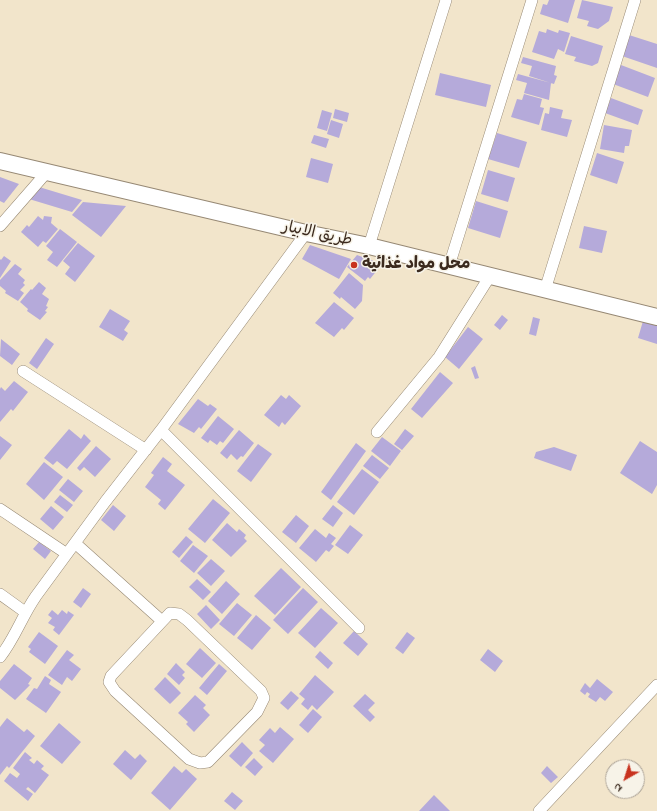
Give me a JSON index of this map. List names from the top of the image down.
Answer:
{
  "streets": {
    "main road": ["طريق الابيار"]
  },
  "places": ["محل مواد غذائية"],
  "north": "bottom left"
}
